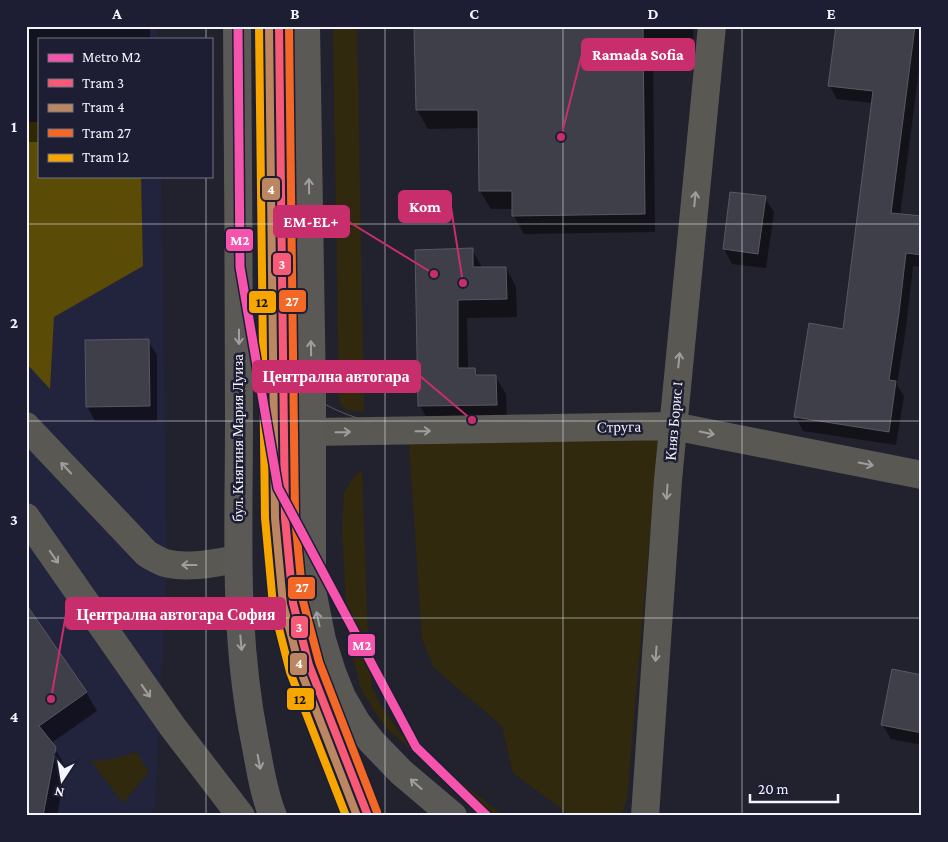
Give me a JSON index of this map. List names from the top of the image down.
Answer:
{
  "streets": {
    "main road": ["бул. Княгиня Мария Луиза"],
    "street": ["Княз Борис I", "Струга"]
  },
  "crossings": [
    ["Княз Борис I", "Струга"]
  ],
  "one_way": ["Струга"],
  "places": [
    "Ramada Sofia",
    "EM-EL+",
    "Kom",
    "Централна автогара",
    "Централна автогара София"
  ],
  "lines": [
    "metro line M2",
    "tram line 3",
    "tram line 4",
    "tram line 27",
    "tram line 12"
  ],
  "legend": [
    "Metro M2",
    "Tram 3",
    "Tram 4",
    "Tram 27",
    "Tram 12"
  ],
  "scale_bar": "20 m",
  "north": "bottom",
  "grid": {
    "columns": [
      "A",
      "B",
      "C",
      "D",
      "E"
    ],
    "rows": [
      "1",
      "2",
      "3",
      "4"
    ]
  }
}
